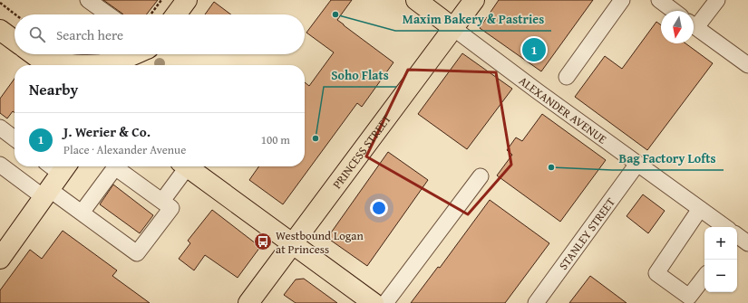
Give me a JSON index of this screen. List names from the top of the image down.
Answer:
{
  "streets": {
    "main road": ["ALEXANDER AVENUE", "PRINCESS STREET"],
    "street": ["STANLEY STREET"]
  },
  "crossings": [
    ["ALEXANDER AVENUE", "PRINCESS STREET"],
    ["ALEXANDER AVENUE", "STANLEY STREET"]
  ],
  "places": {
    "other": ["Maxim Bakery & Pastries", "Soho Flats", "Bag Factory Lofts"],
    "bus stop": ["Westbound Logan at Princess"]
  },
  "north": "bottom",
  "page": {
    "search": "Search here",
    "pins": "1",
    "heading": "Nearby",
    "list": [
      {
        "mark": "1",
        "name": "J. Werier & Co.",
        "note": "Place · Alexander Avenue",
        "value": "100 m"
      }
    ],
    "map_buttons": ["+", "−"]
  }
}
